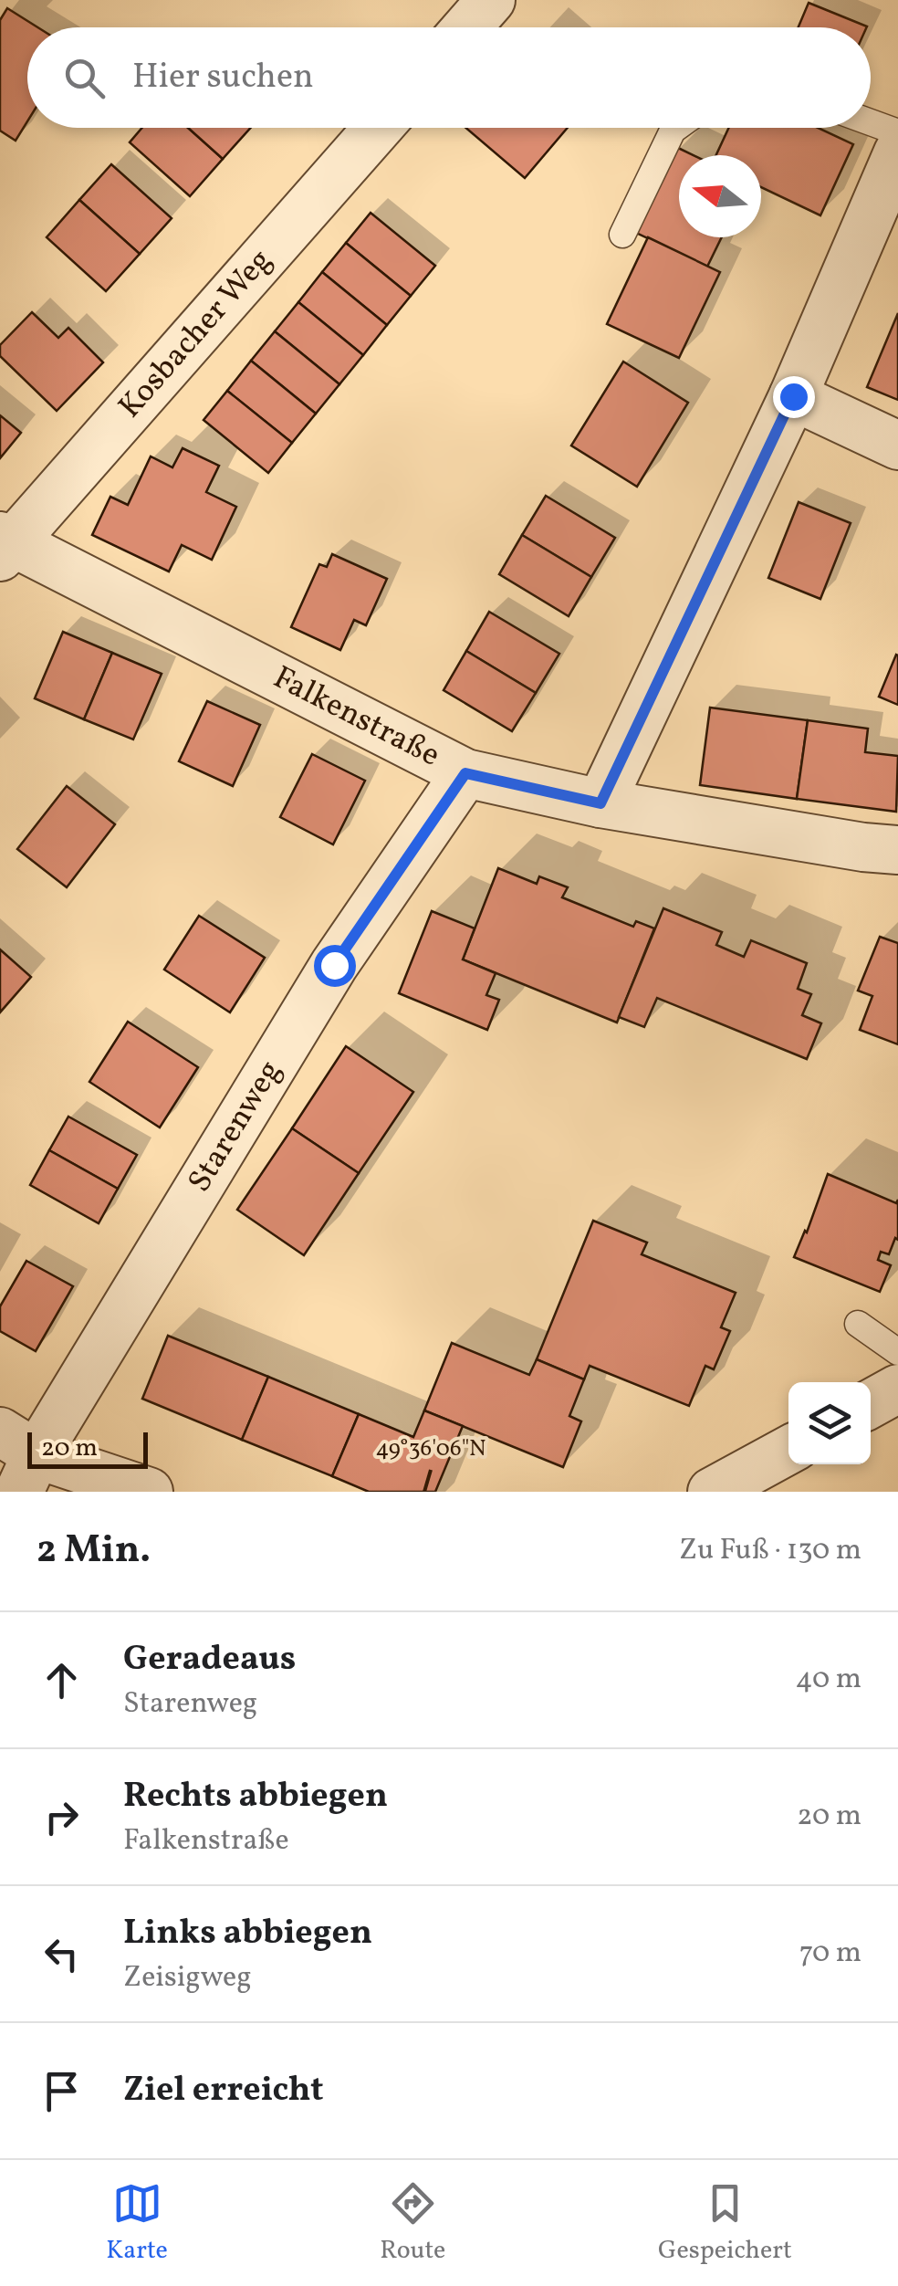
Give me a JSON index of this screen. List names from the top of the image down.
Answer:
{
  "streets": {
    "street": ["Kosbacher Weg", "Falkenstraße", "Starenweg"]
  },
  "crossings": [
    ["Kosbacher Weg", "Falkenstraße"],
    ["Falkenstraße", "Starenweg"]
  ],
  "scale_bar": "20 m",
  "north": "left",
  "page": {
    "search": "Hier suchen",
    "scale": "20 m",
    "heading": ["2 Min.", "Zu Fuß · 130 m"],
    "list": [
      ["Geradeaus", "Starenweg", "40 m"],
      ["Rechts abbiegen", "Falkenstraße", "20 m"],
      ["Links abbiegen", "Zeisigweg", "70 m"],
      "Ziel erreicht"
    ],
    "nav": ["Karte", "Route", "Gespeichert"]
  },
  "coordinates": ["49°36'06\"N"]
}
